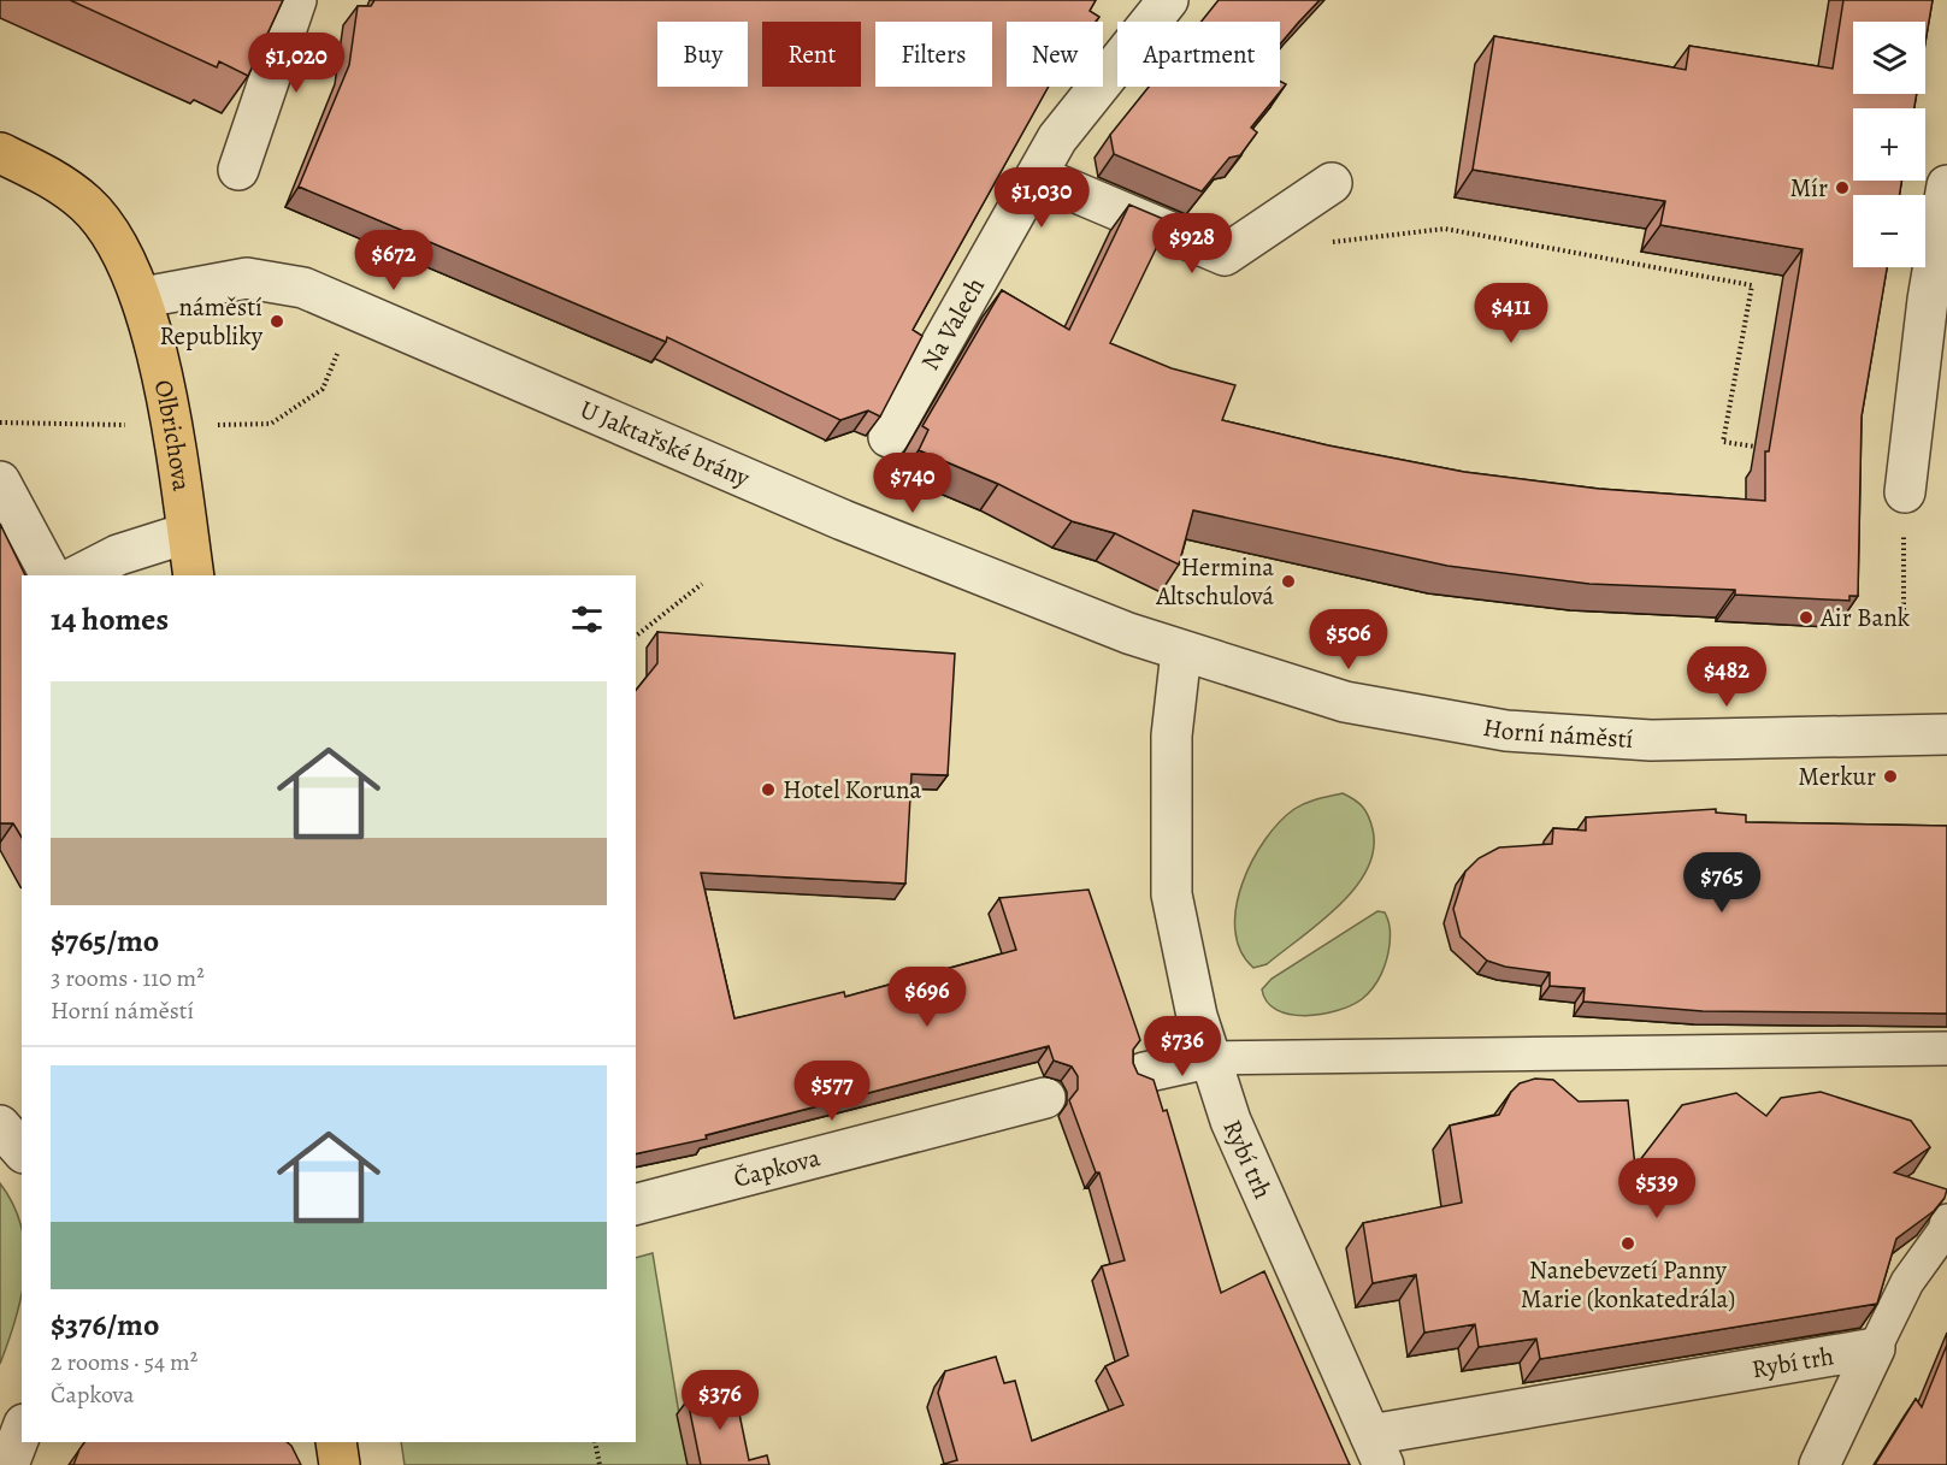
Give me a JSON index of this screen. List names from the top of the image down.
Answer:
{
  "streets": {
    "main road": ["Olbrichova"],
    "street": [
      "Na Valech",
      "U Jaktařské brány",
      "Horní náměstí",
      "Rybí trh",
      "Čapkova"
    ]
  },
  "crossings": [
    ["Olbrichova", "U Jaktařské brány"],
    ["U Jaktařské brány", "Horní náměstí"],
    ["U Jaktařské brány", "Rybí trh"],
    ["Horní náměstí", "Rybí trh"]
  ],
  "places": [
    "Mír",
    "náměstí Republiky",
    "Hermina Altschulová",
    "Air Bank",
    "Merkur",
    "Hotel Koruna",
    "Nanebevzetí Panny Marie (konkatedrála)"
  ],
  "page": {
    "map_buttons": ["+", "−"],
    "chip": [
      "Buy",
      "Rent",
      "Filters",
      "New",
      "Apartment"
    ],
    "price": [
      "$1,020",
      "$1,030",
      "$928",
      "$672",
      "$411",
      "$740",
      "$506",
      "$482",
      "$765",
      "$696",
      "$736",
      "$577",
      "$539",
      "$376"
    ],
    "heading": "14 homes",
    "list": [
      {
        "name": "$765/mo",
        "note": "3 rooms · 110 m² · Horní náměstí"
      },
      {
        "name": "$376/mo",
        "note": "2 rooms · 54 m² · Čapkova"
      }
    ]
  }
}
